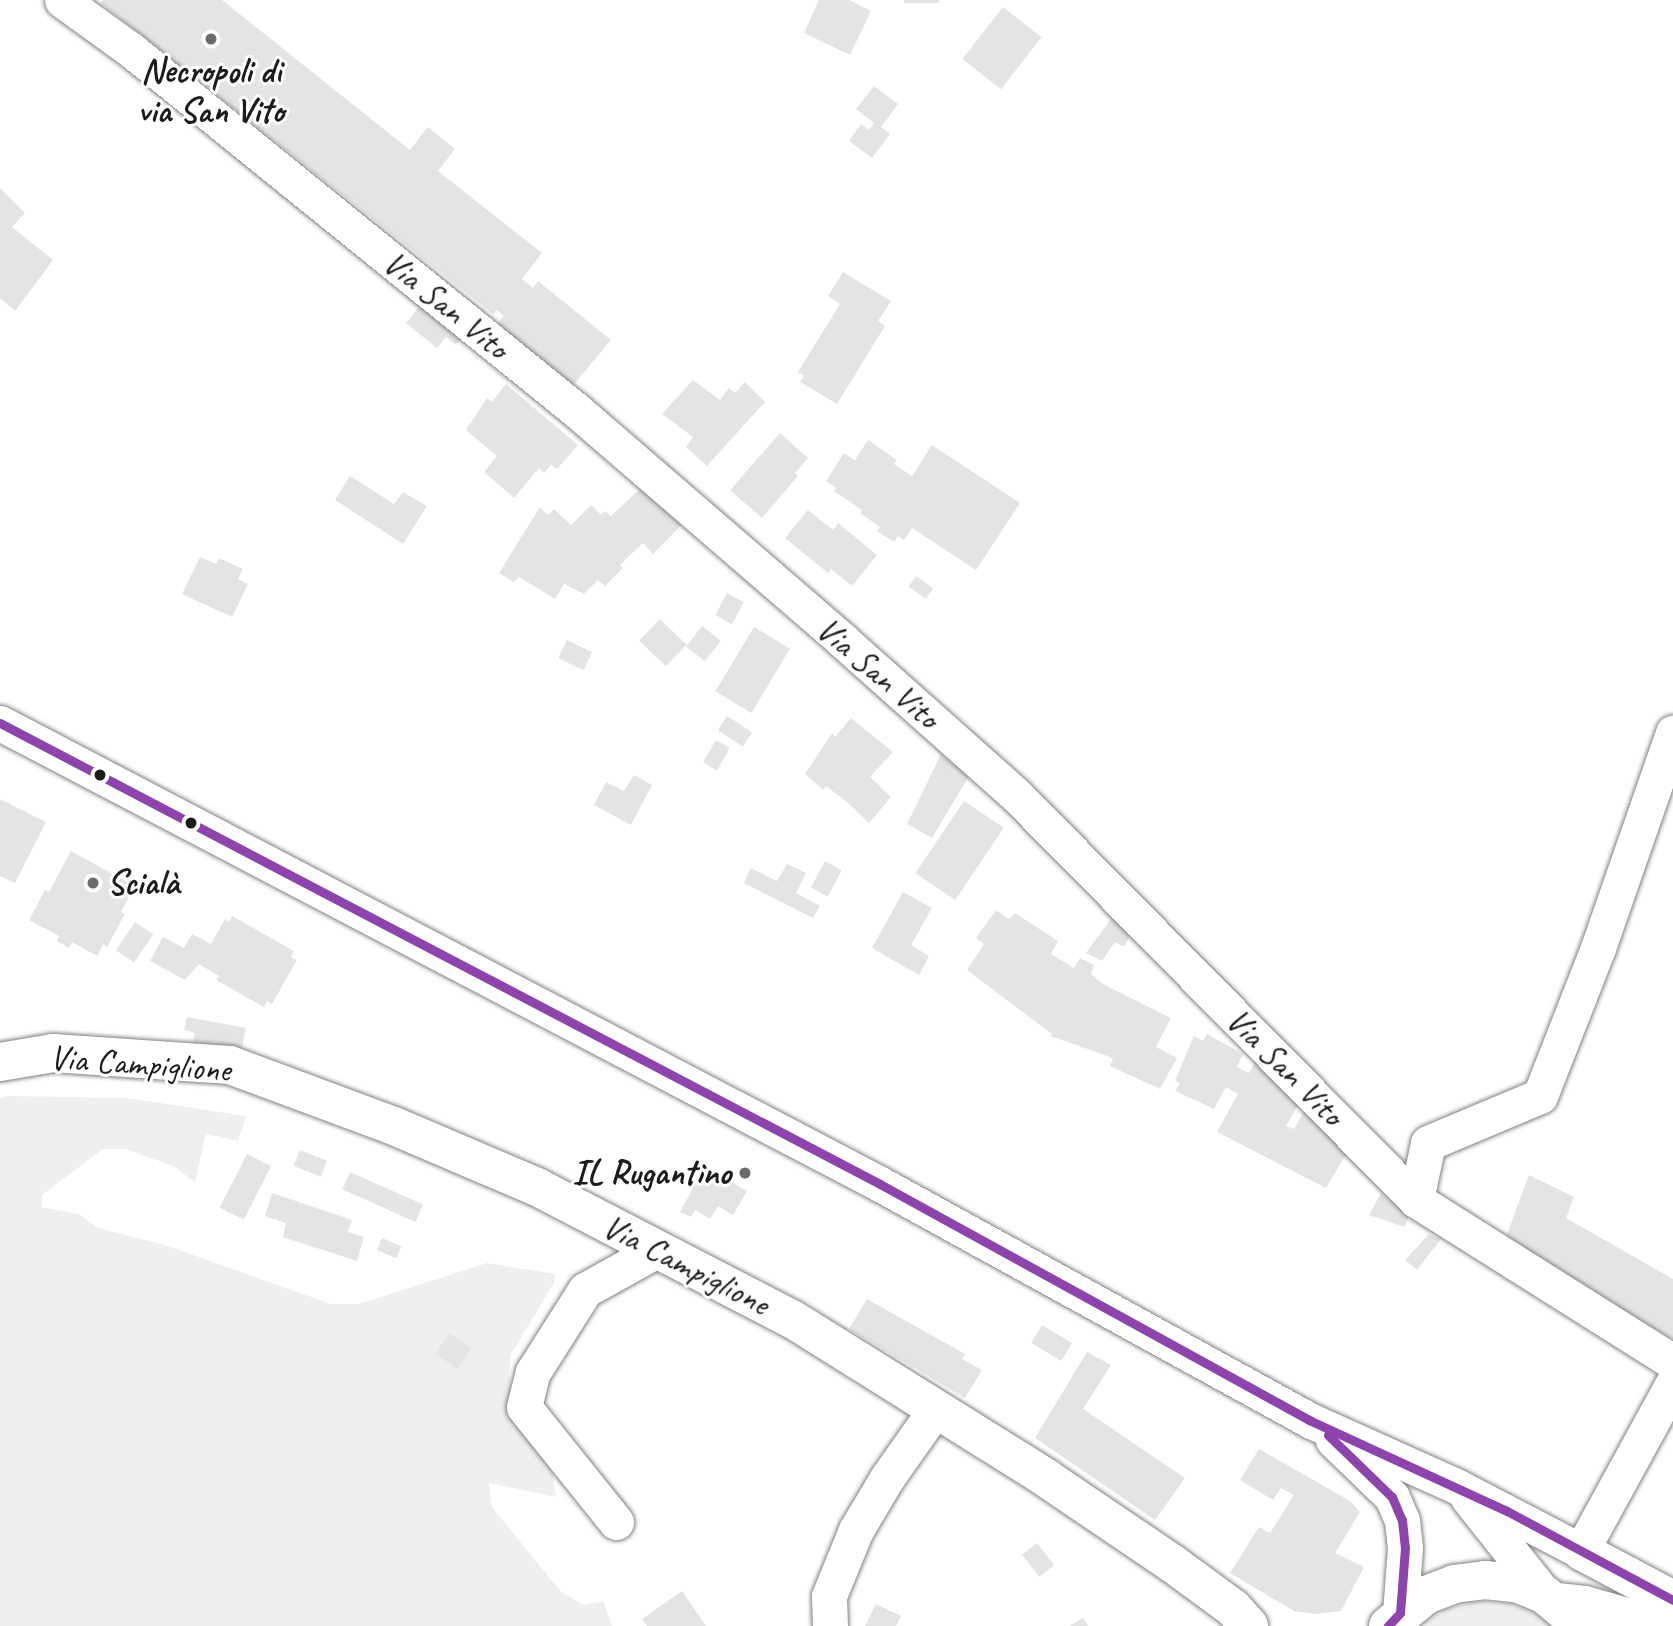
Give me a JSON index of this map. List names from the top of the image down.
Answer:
{
  "streets": {
    "main road": ["Via Campiglione"],
    "street": ["Via San Vito"]
  },
  "places": ["Necropoli di via San Vito", "Scialà", "IL Rugantino"]
}
